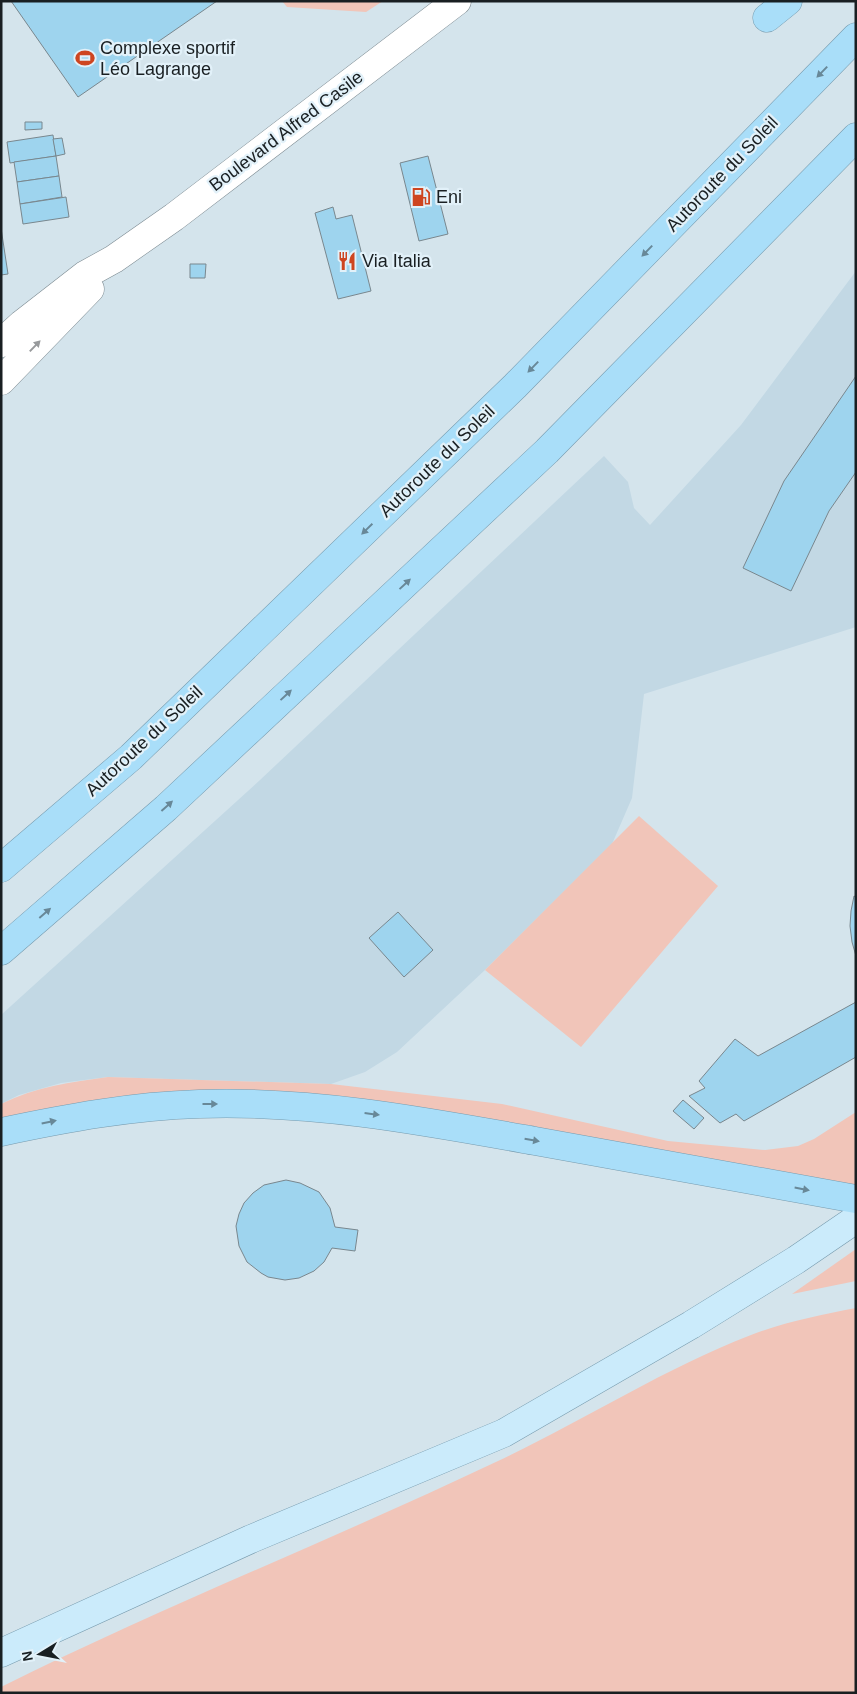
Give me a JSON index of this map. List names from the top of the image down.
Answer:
{
  "streets": {
    "highway": ["Autoroute du Soleil"],
    "street": ["Boulevard Alfred Casile"]
  },
  "places": {
    "sports": ["Complexe sportif Léo Lagrange"],
    "fuel station": ["Eni"],
    "restaurant": ["Via Italia"]
  },
  "north": "left"
}
